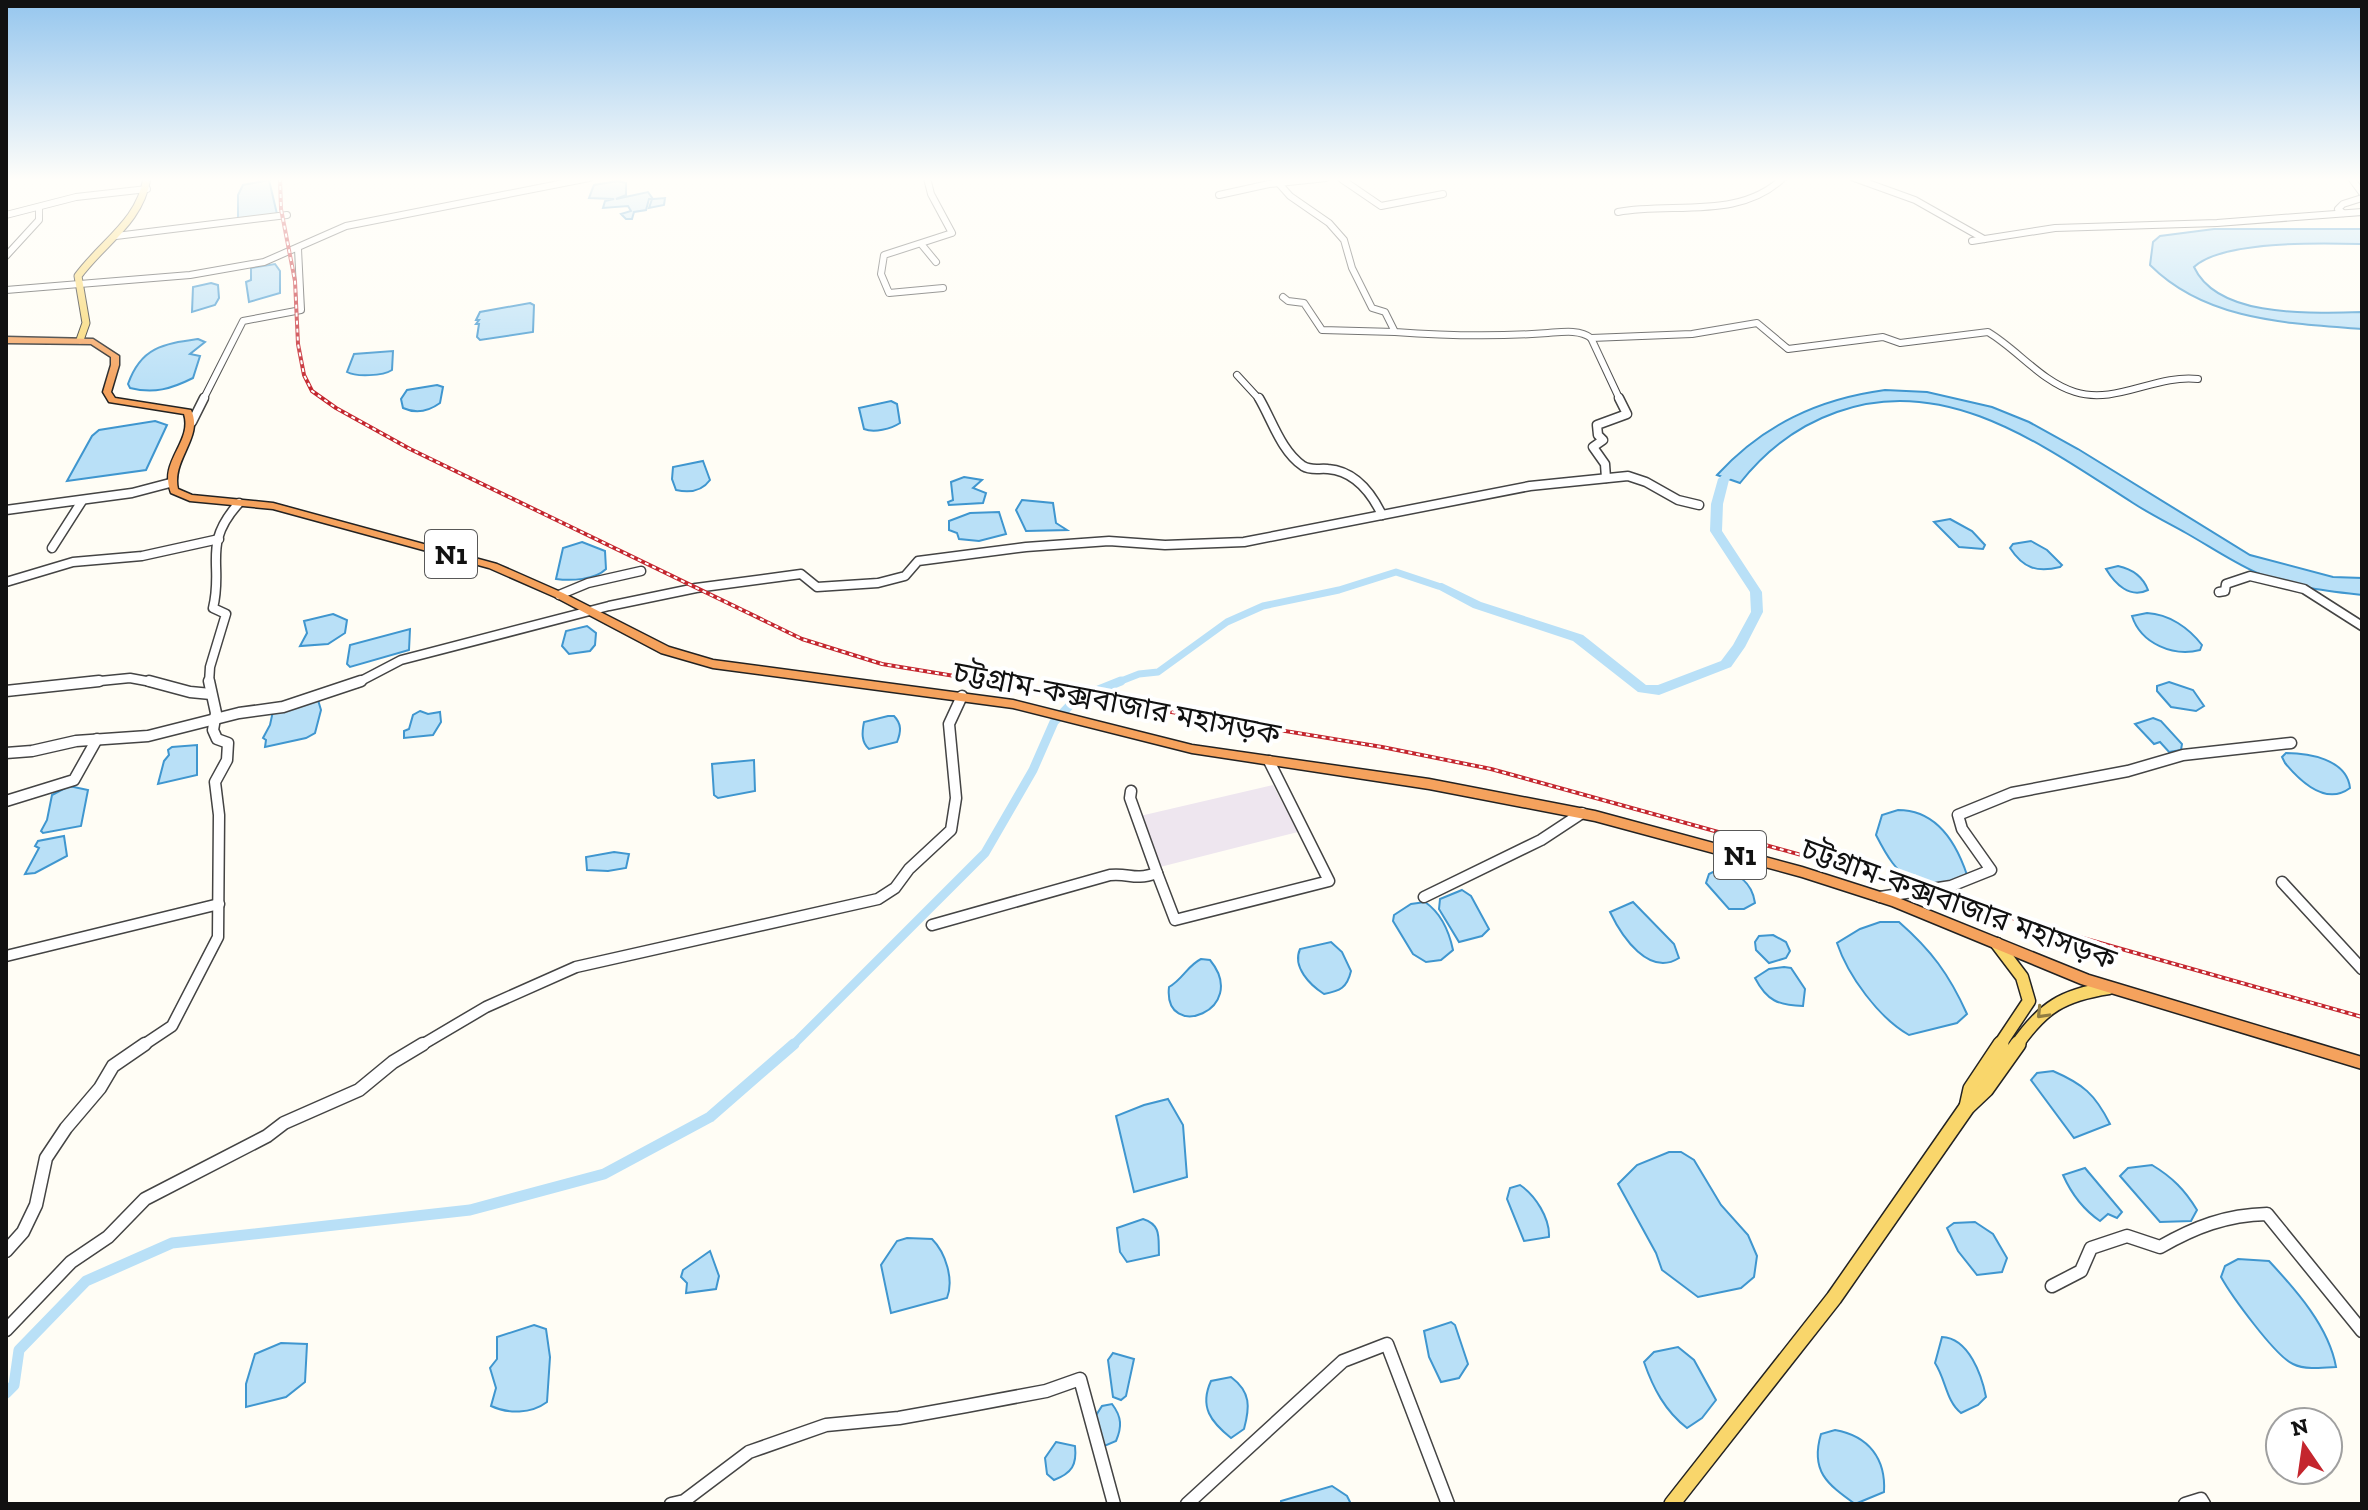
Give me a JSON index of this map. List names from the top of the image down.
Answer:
{
  "streets": {
    "highway": ["N1", "চট্টগ্রাম-কক্সবাজার মহাসড়ক"]
  },
  "north": "top"
}
